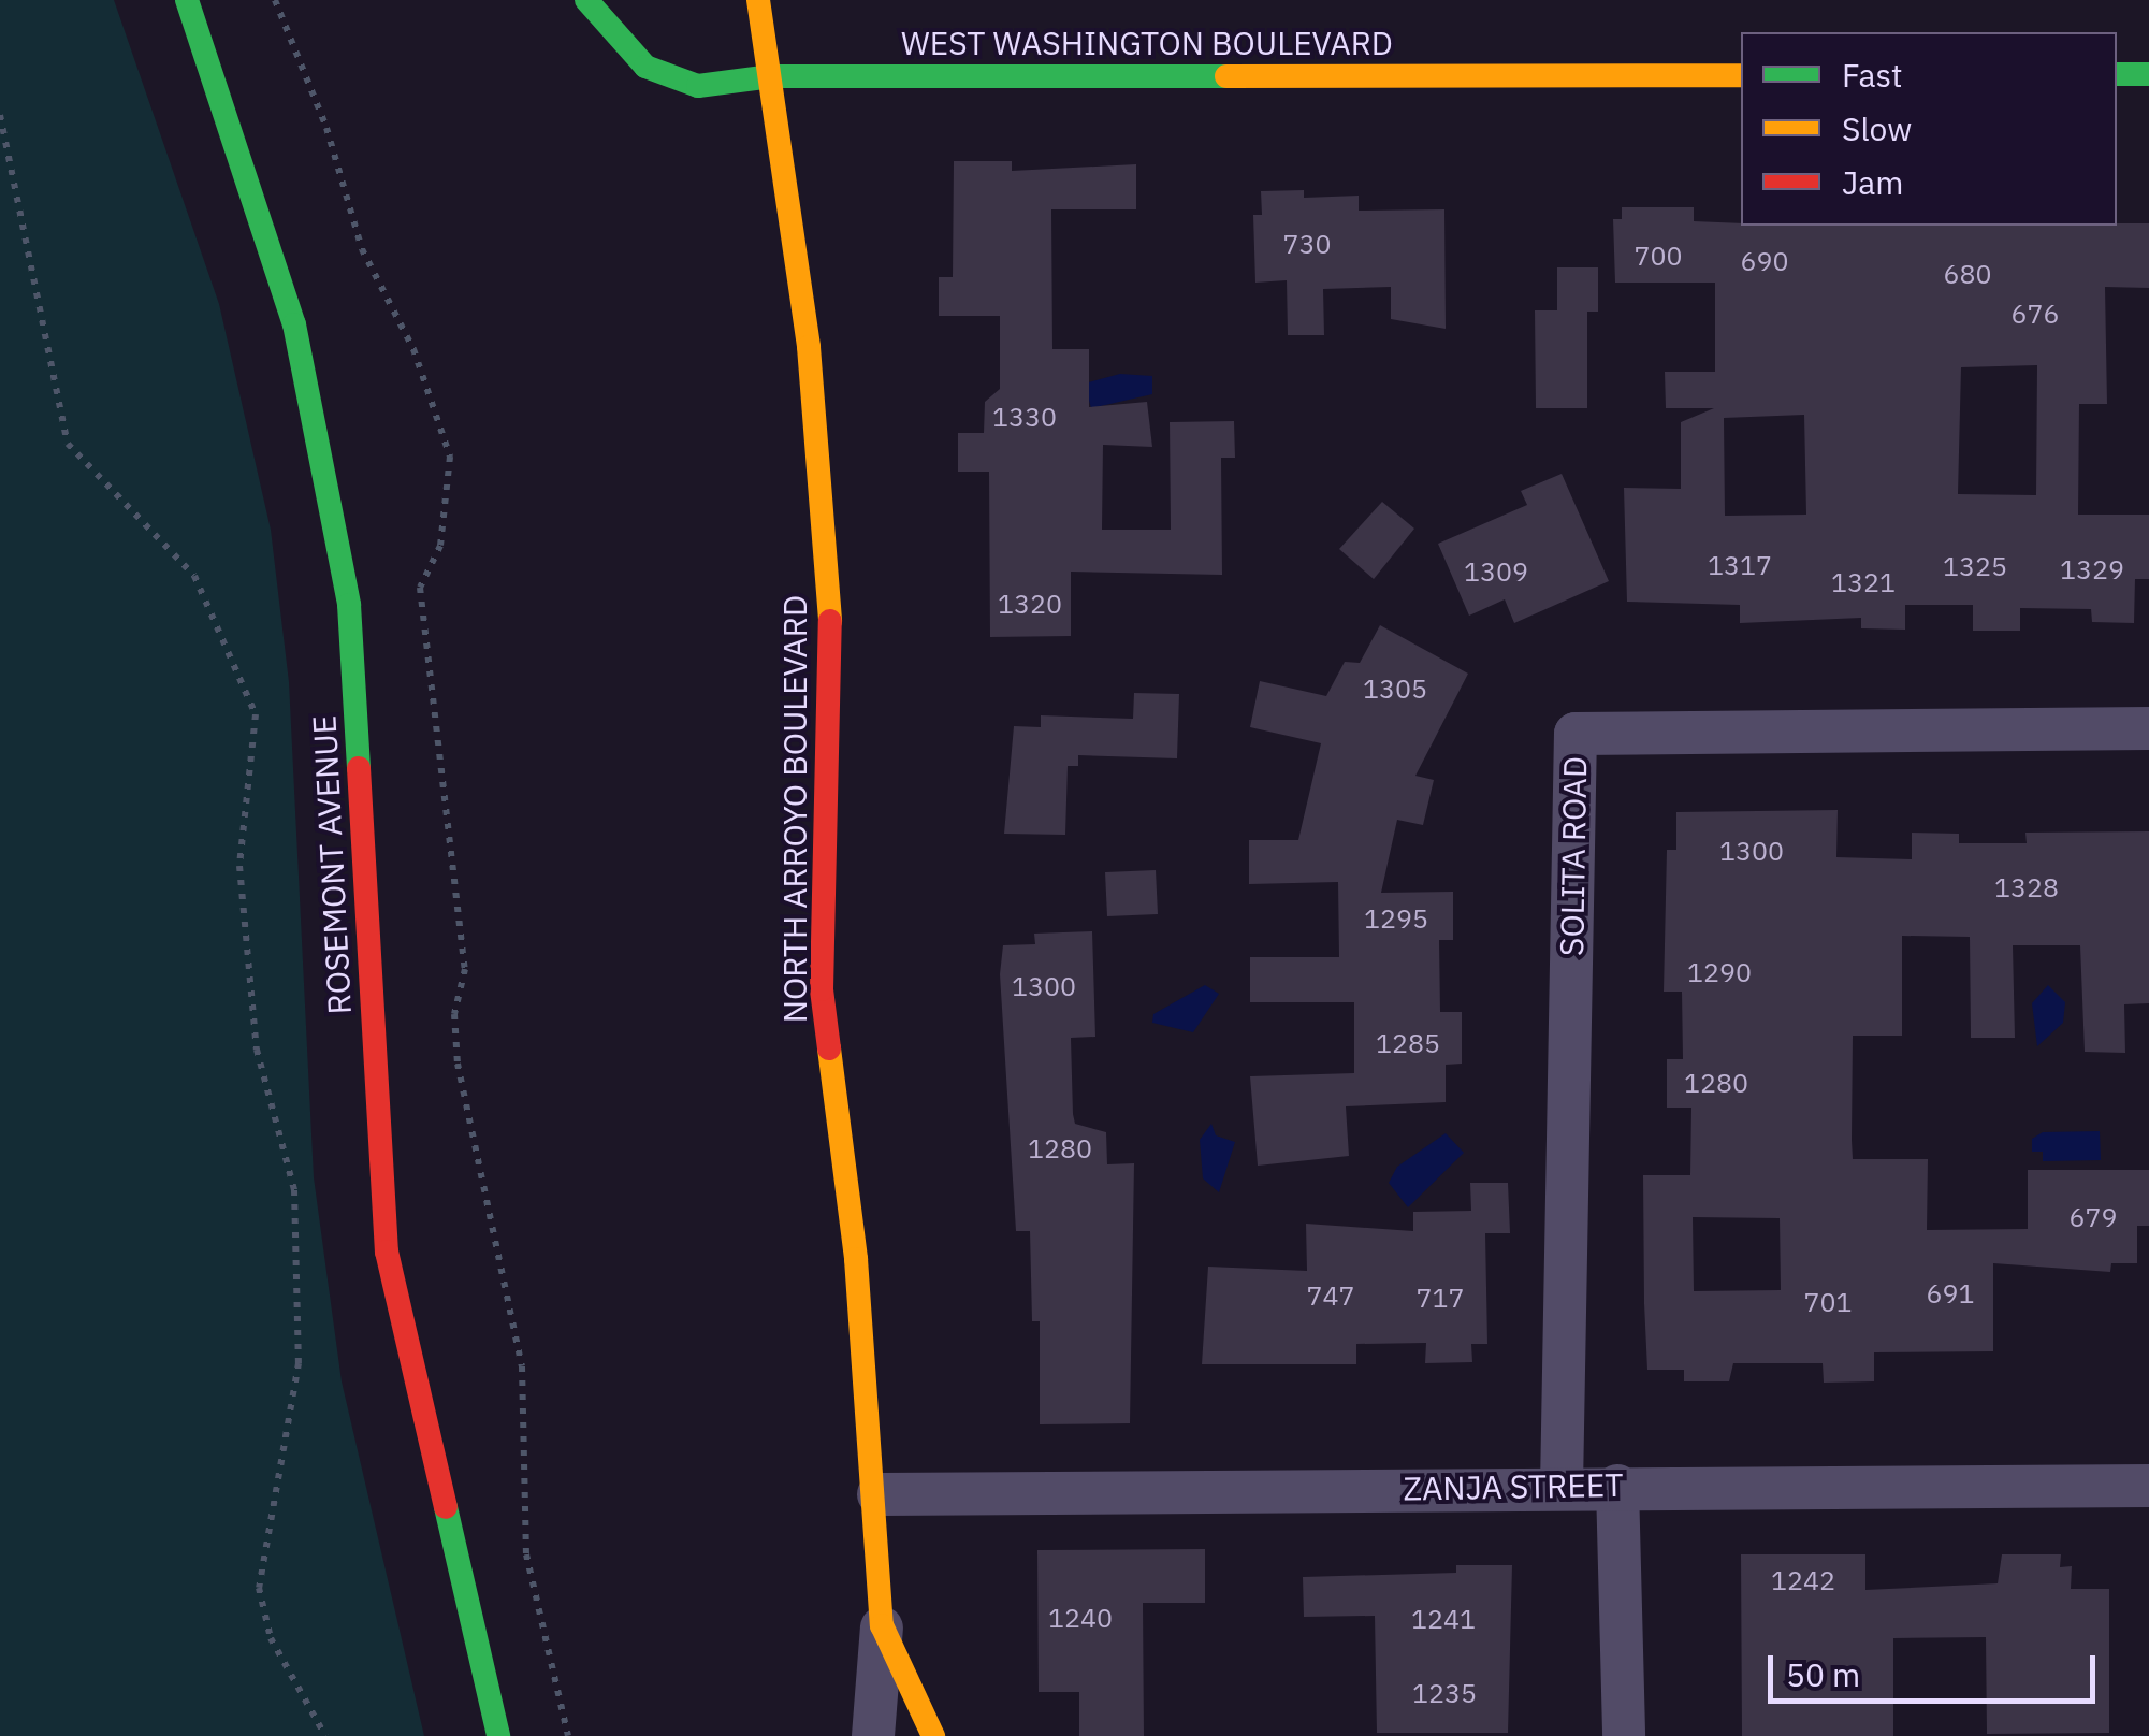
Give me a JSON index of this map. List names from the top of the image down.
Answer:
{
  "streets": {
    "street": [
      "WEST WASHINGTON BOULEVARD",
      "NORTH ARROYO BOULEVARD",
      "SOLITA ROAD",
      "ROSEMONT AVENUE",
      "ZANJA STREET"
    ]
  },
  "crossings": [
    ["WEST WASHINGTON BOULEVARD", "NORTH ARROYO BOULEVARD"],
    ["NORTH ARROYO BOULEVARD", "ZANJA STREET"],
    ["SOLITA ROAD", "ZANJA STREET"]
  ],
  "house_numbers": [
    "730",
    "700",
    "690",
    "680",
    "676",
    "1330",
    "1317",
    "1325",
    "1329",
    "1309",
    "1321",
    "1320",
    "1305",
    "1300",
    "1328",
    "1295",
    "1290",
    "1300",
    "1285",
    "1280",
    "1280",
    "679",
    "691",
    "747",
    "717",
    "701",
    "1242",
    "1240",
    "1241",
    "1235"
  ],
  "legend": ["Fast", "Slow", "Jam"],
  "scale_bar": "50 m"
}
